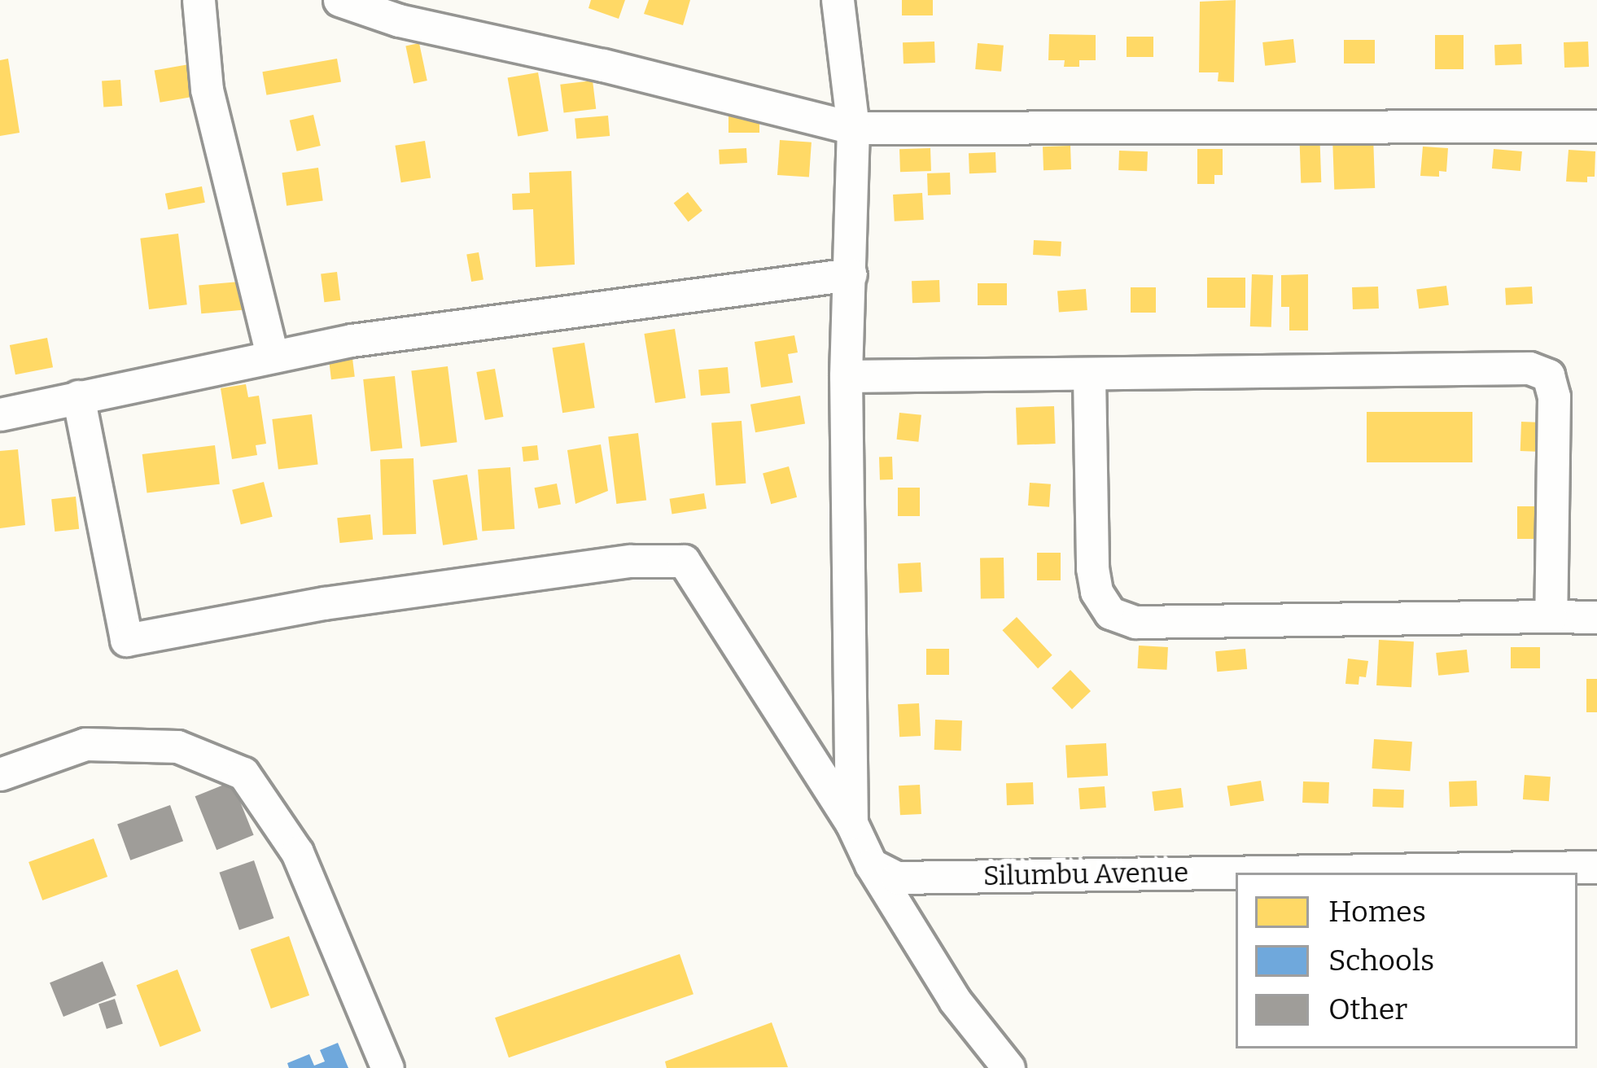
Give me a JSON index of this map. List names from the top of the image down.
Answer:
{
  "streets": {
    "street": ["Silumbu Avenue"]
  },
  "legend": ["Homes", "Schools", "Other"]
}
